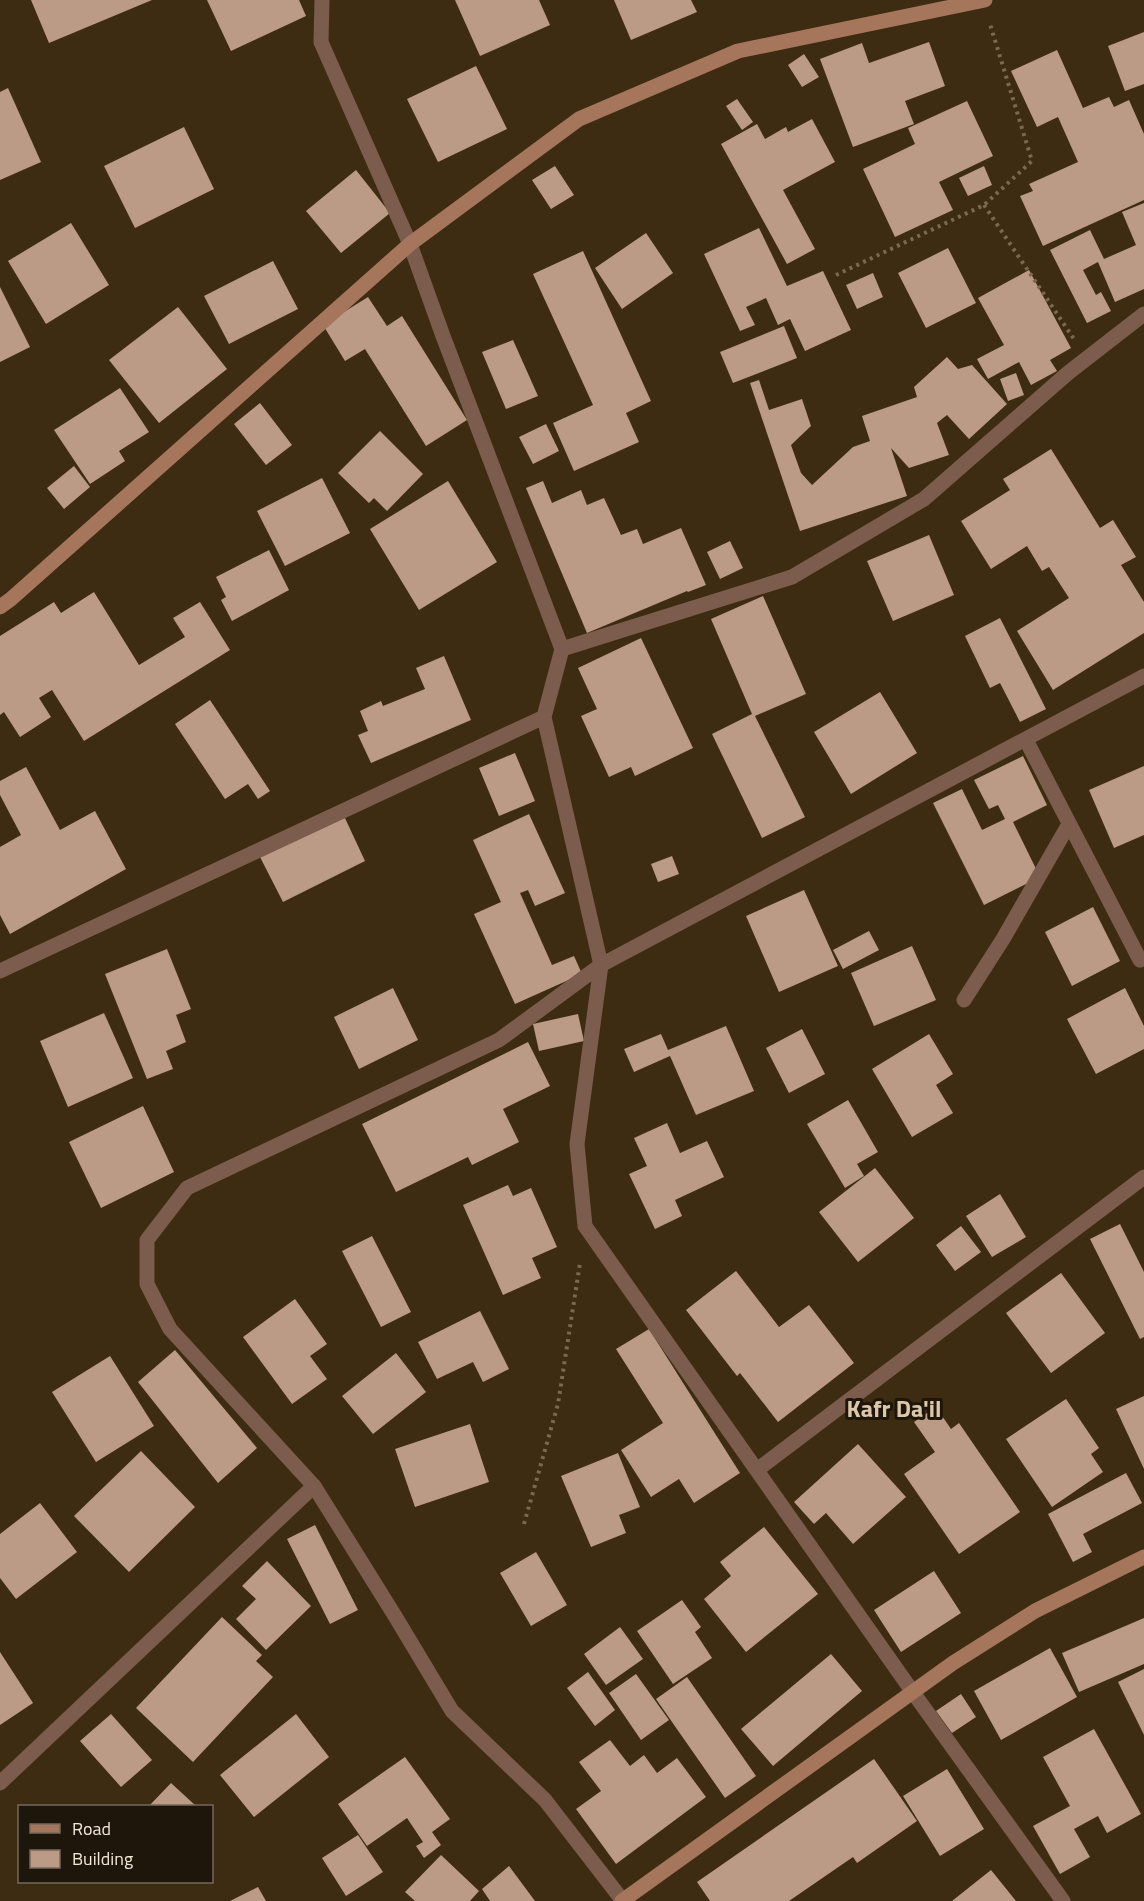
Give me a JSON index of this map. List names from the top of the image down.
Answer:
{
  "districts": ["Kafr Da'il"],
  "legend": ["Road", "Building"]
}
